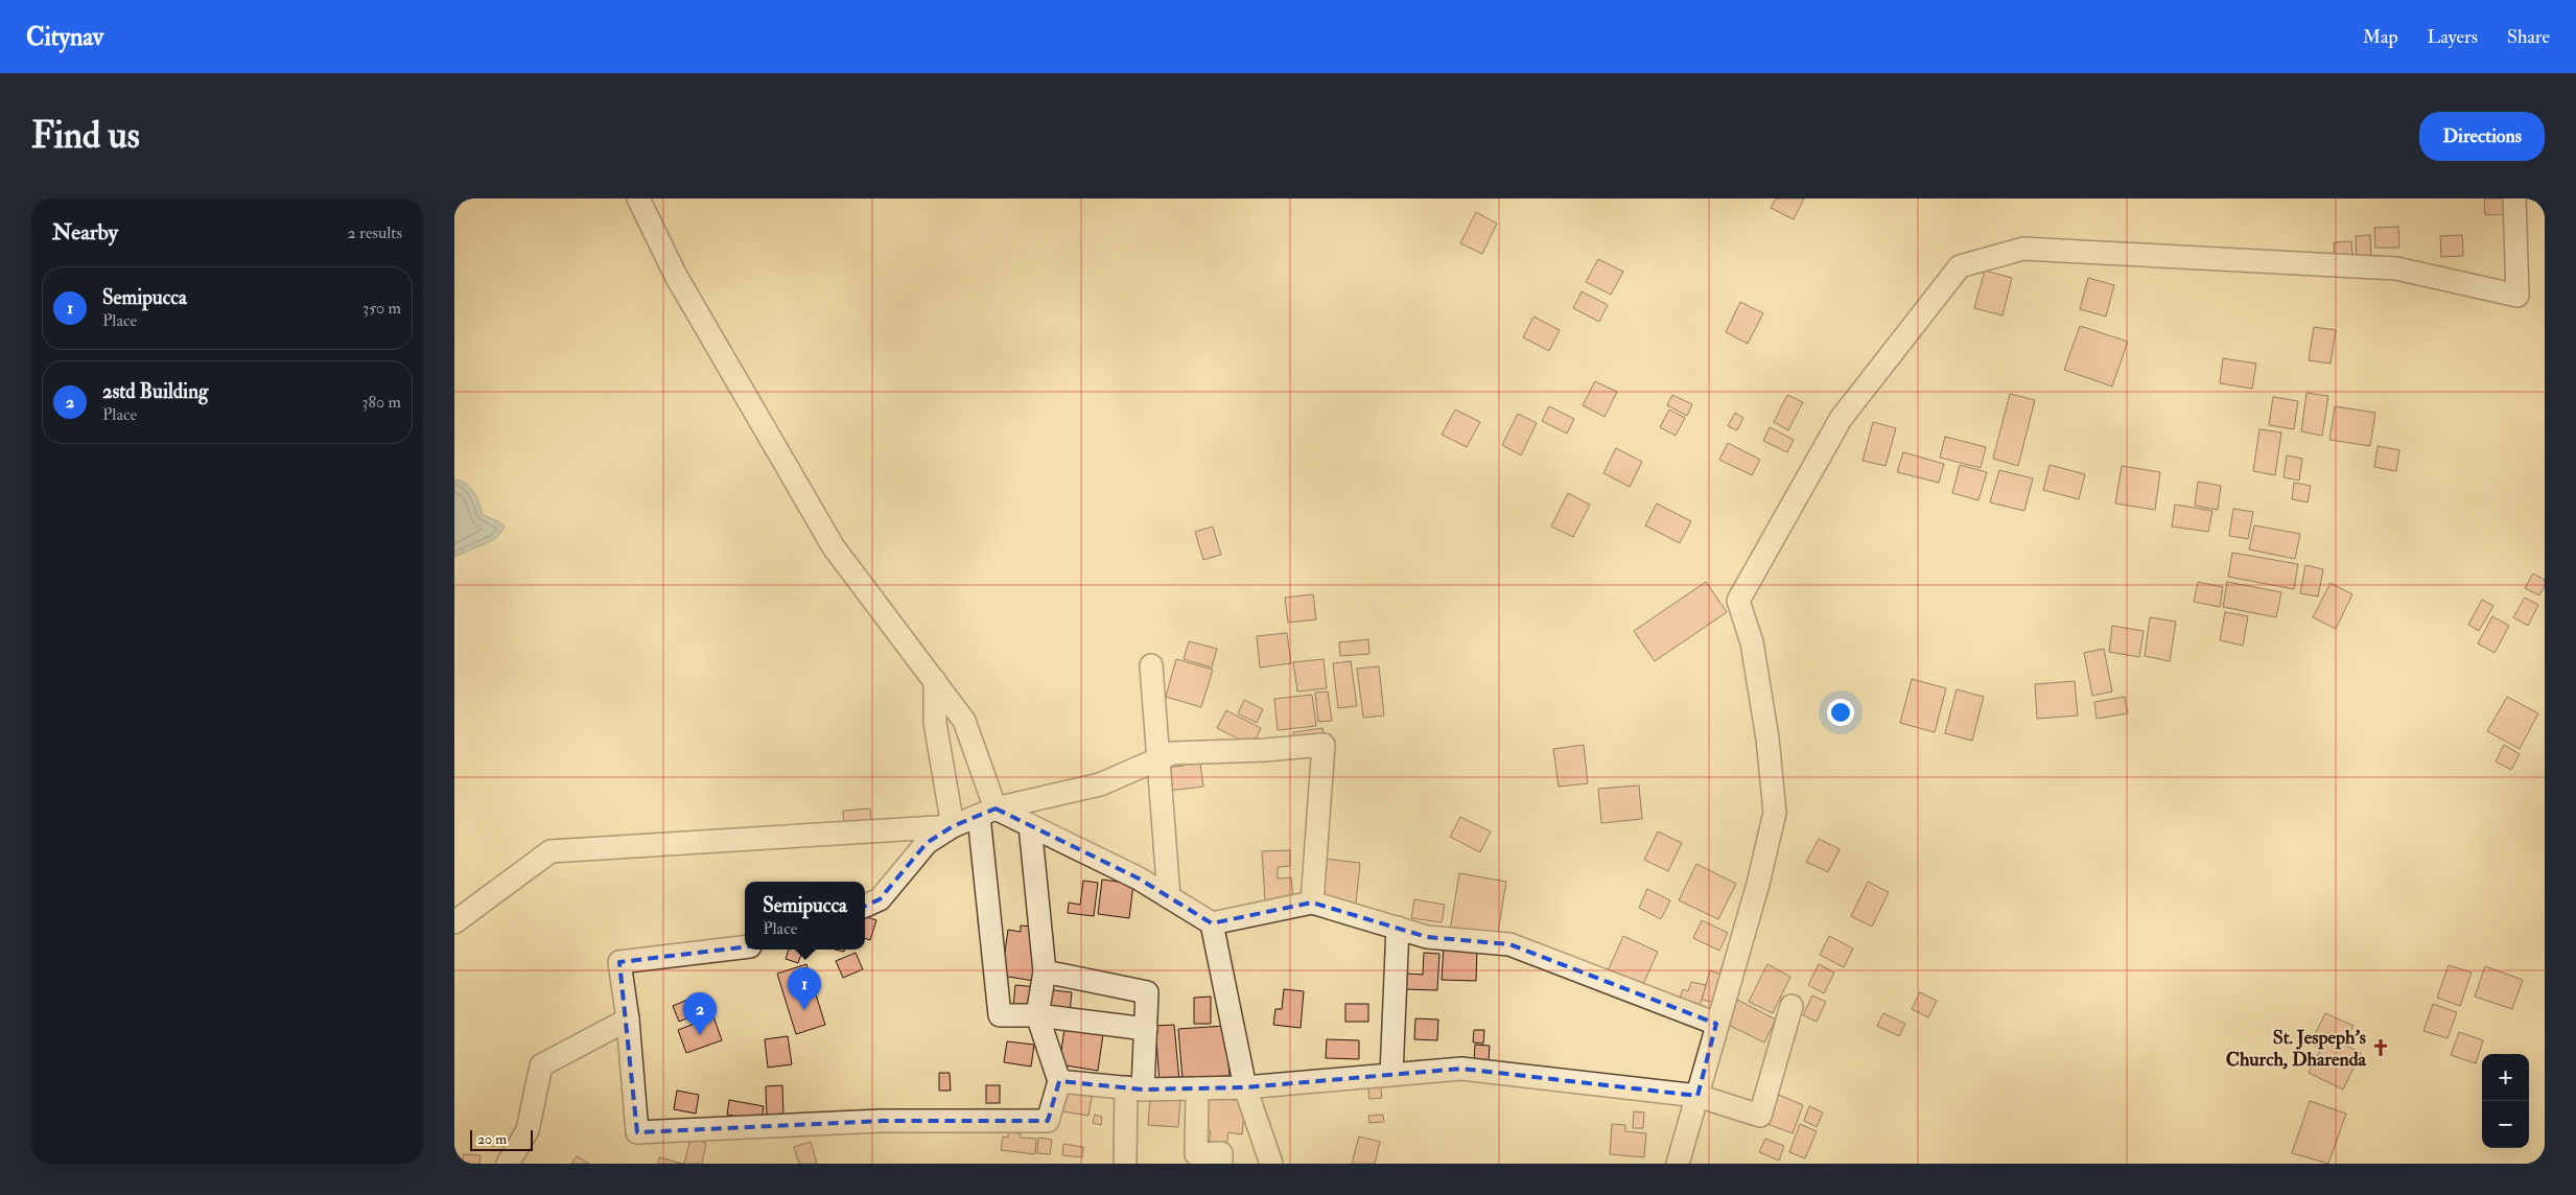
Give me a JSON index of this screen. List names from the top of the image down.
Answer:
{
  "places": {
    "church": ["St. Jespeph's Church, Dharenda"]
  },
  "scale_bar": "20 m",
  "page": {
    "header": "Citynav",
    "nav": ["Map", "Layers", "Share"],
    "buttons": "Directions",
    "title": "Find us",
    "heading": ["Nearby", "2 results"],
    "list": [
      {
        "mark": "1",
        "name": "Semipucca",
        "note": "Place",
        "value": "350 m"
      },
      {
        "mark": "2",
        "name": "2std Building",
        "note": "Place",
        "value": "380 m"
      }
    ],
    "popup": ["Semipucca", "Place"],
    "pins": ["1", "2"],
    "map_buttons": ["+", "−"],
    "scale": "20 m"
  }
}
